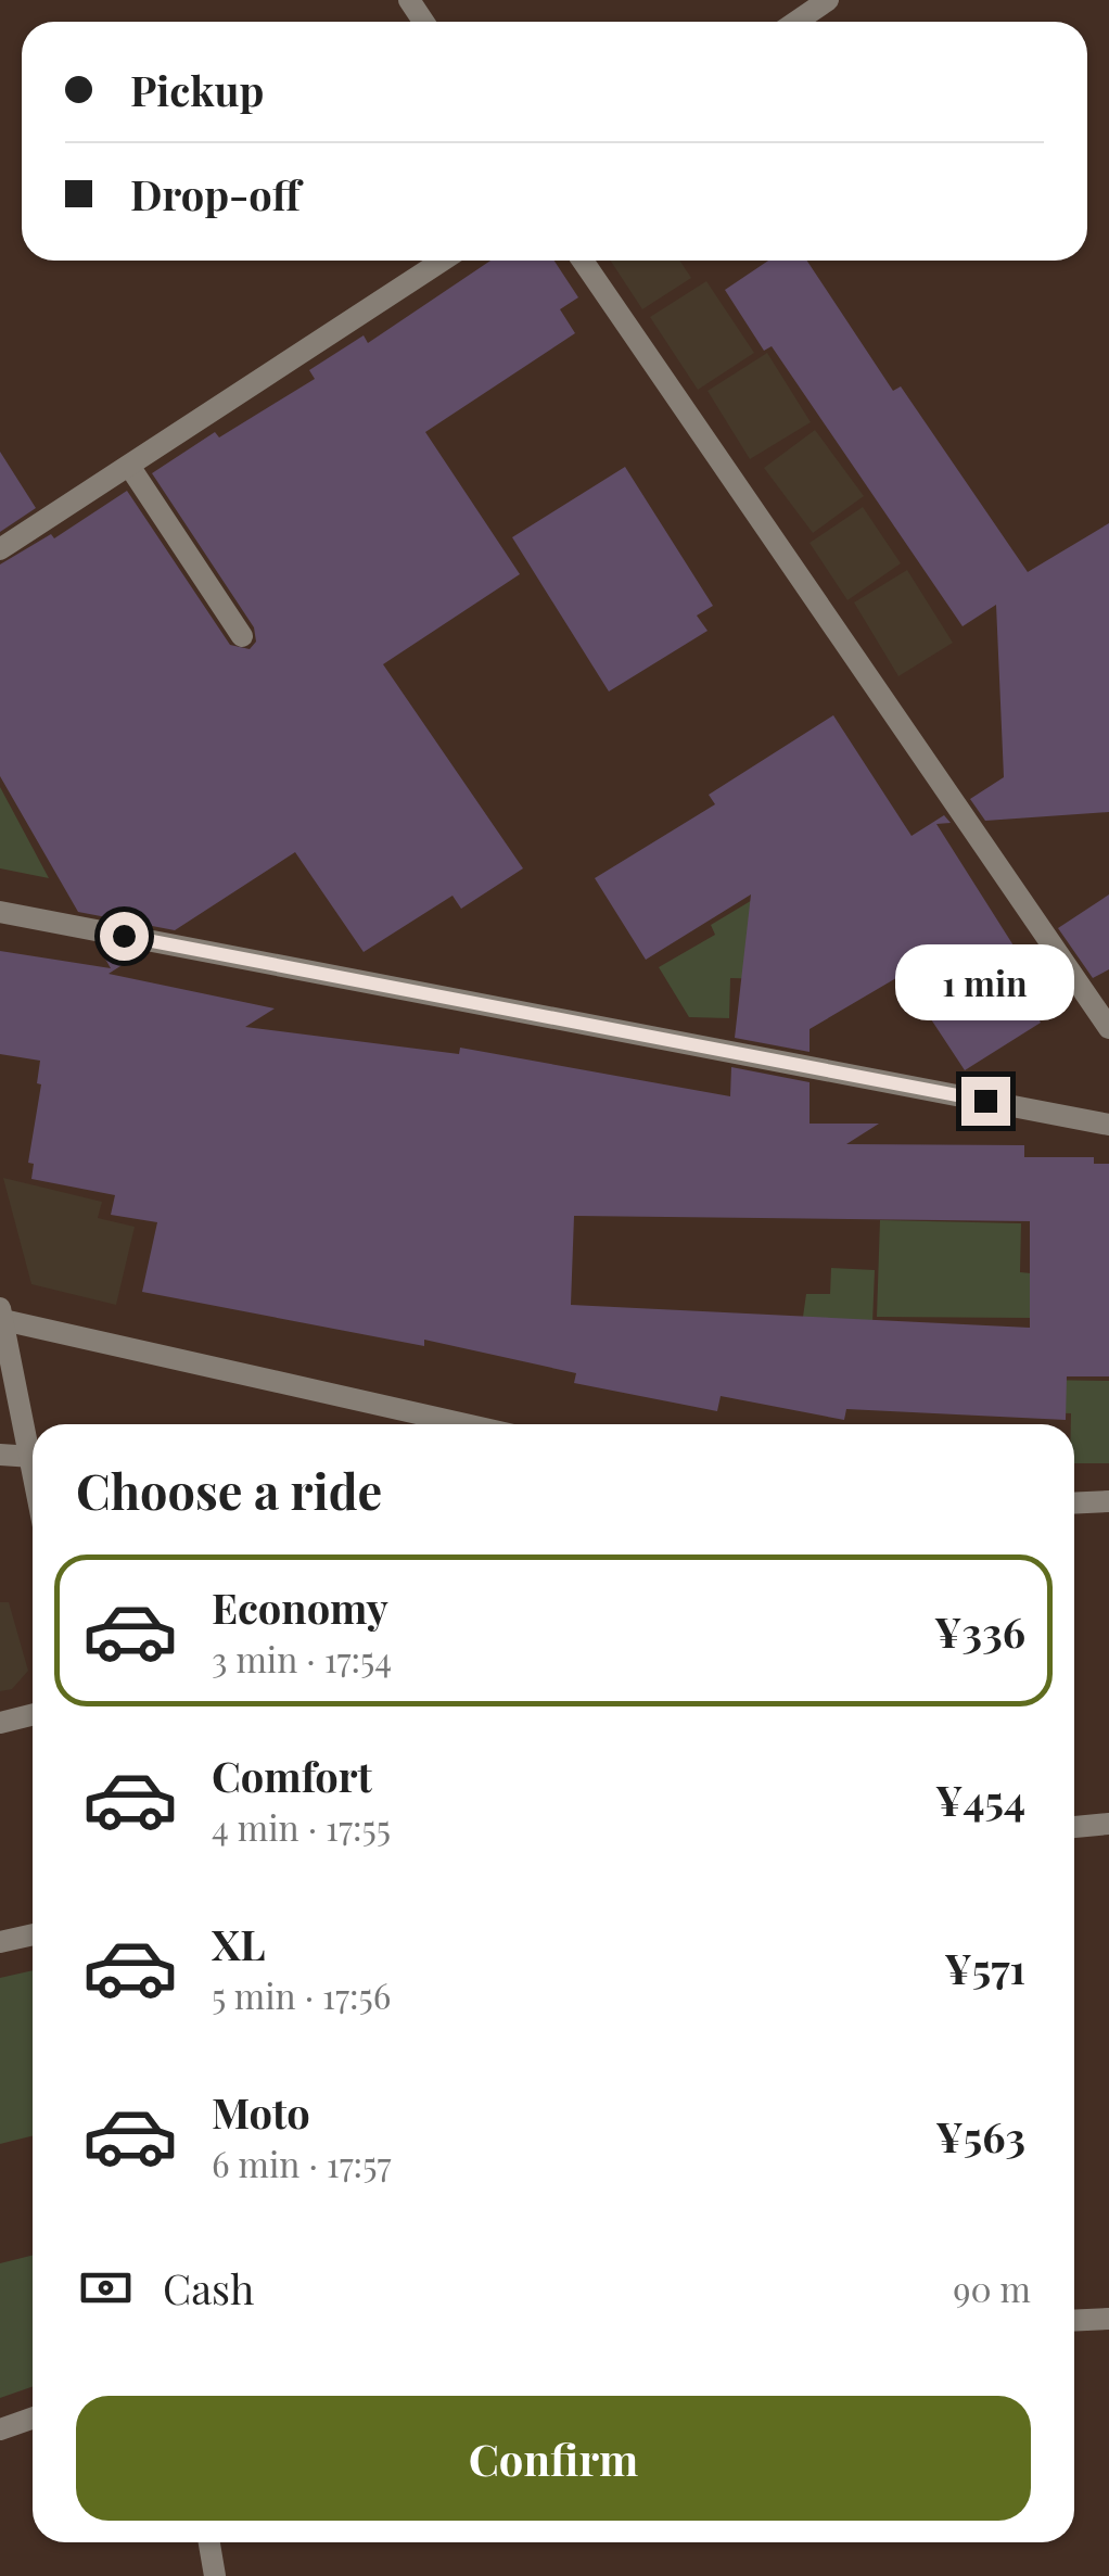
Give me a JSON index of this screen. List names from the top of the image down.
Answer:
{
  "page": {
    "banner": ["Pickup", "Drop-off"],
    "bubble": "1 min",
    "heading": "Choose a ride",
    "list": [
      {
        "name": "Economy",
        "note": "3 min · 17:54",
        "value": "¥336"
      },
      {
        "name": "Comfort",
        "note": "4 min · 17:55",
        "value": "¥454"
      },
      {
        "name": "XL",
        "note": "5 min · 17:56",
        "value": "¥571"
      },
      {
        "name": "Moto",
        "note": "6 min · 17:57",
        "value": "¥563"
      }
    ],
    "pay": ["Cash", "90 m"],
    "buttons": "Confirm"
  }
}
